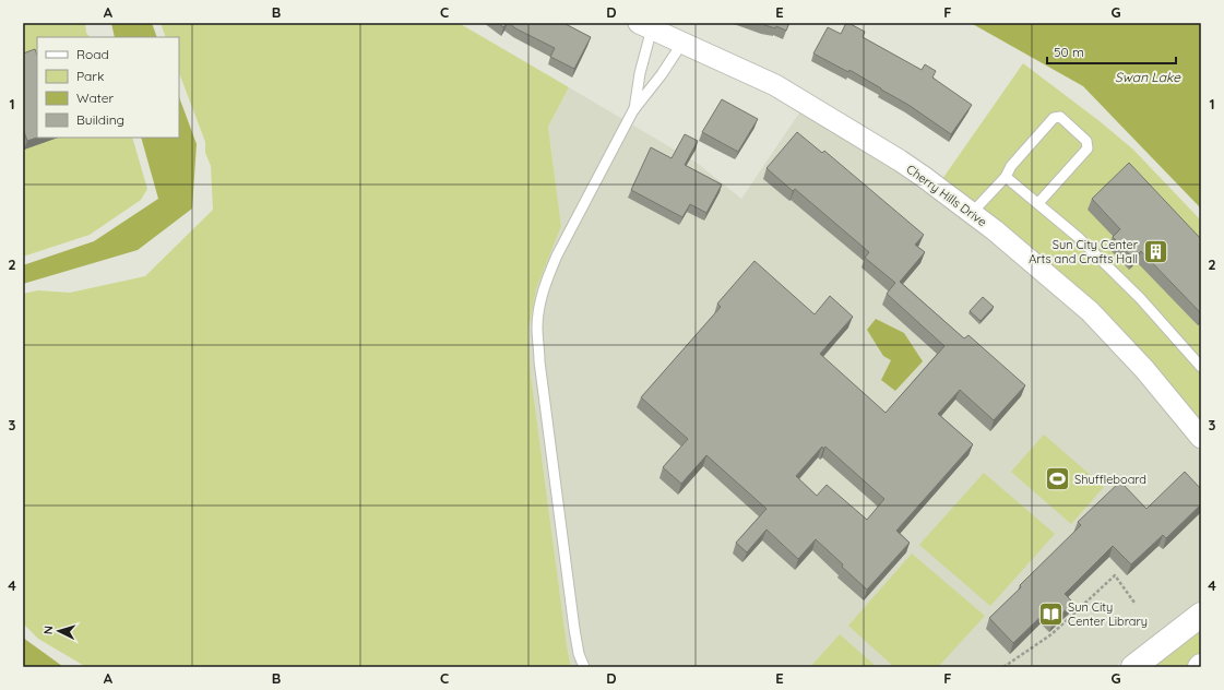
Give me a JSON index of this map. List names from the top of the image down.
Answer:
{
  "streets": {
    "street": ["Cherry Hills Drive"]
  },
  "water": ["Swan Lake"],
  "places": {
    "building": ["Sun City Center Arts and Crafts Hall"],
    "sports": ["Shuffleboard"],
    "library": ["Sun City Center Library"]
  },
  "legend": [
    "Road",
    "Park",
    "Water",
    "Building"
  ],
  "scale_bar": "50 m",
  "north": "left",
  "grid": {
    "columns": [
      "A",
      "B",
      "C",
      "D",
      "E",
      "F",
      "G"
    ],
    "rows": [
      "1",
      "2",
      "3",
      "4"
    ]
  }
}
